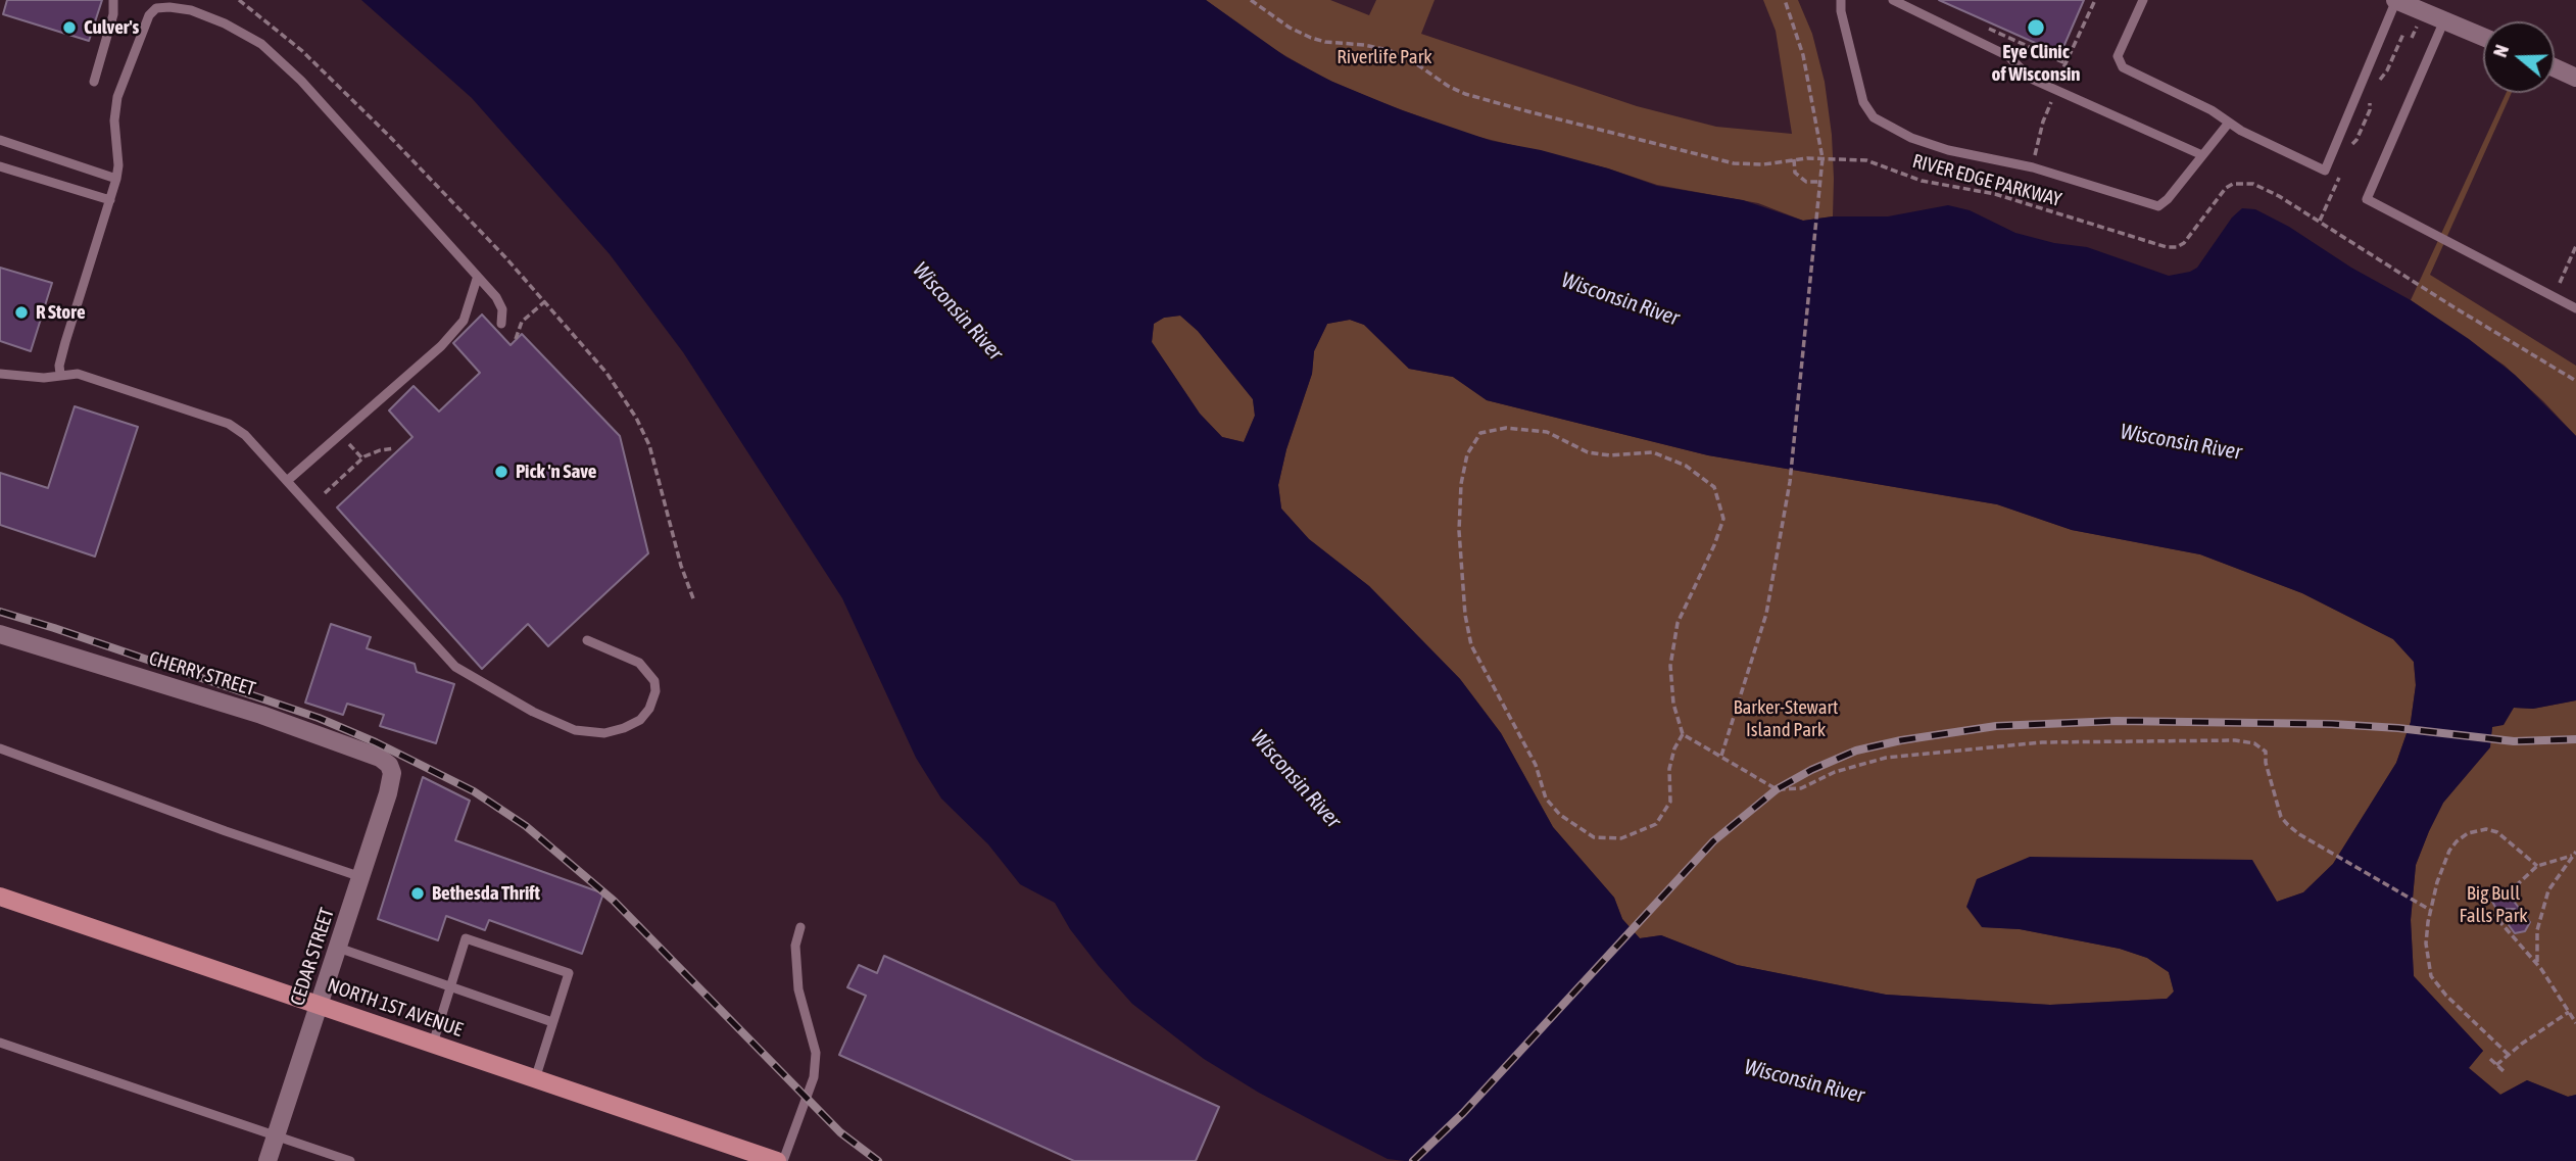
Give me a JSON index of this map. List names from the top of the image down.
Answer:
{
  "streets": {
    "main road": ["NORTH 1ST AVENUE"],
    "street": ["CHERRY STREET", "CEDAR STREET"],
    "path": ["RIVER EDGE PARKWAY"]
  },
  "crossings": [
    ["CHERRY STREET", "CEDAR STREET"],
    ["CEDAR STREET", "NORTH 1ST AVENUE"]
  ],
  "water": ["Wisconsin River"],
  "parks": ["Riverlife Park", "Barker-Stewart Island Park", "Big Bull Falls Park"],
  "places": [
    "Culver's",
    "Eye Clinic of Wisconsin",
    "R Store",
    "Pick 'n Save",
    "Bethesda Thrift"
  ],
  "north": "left"
}
